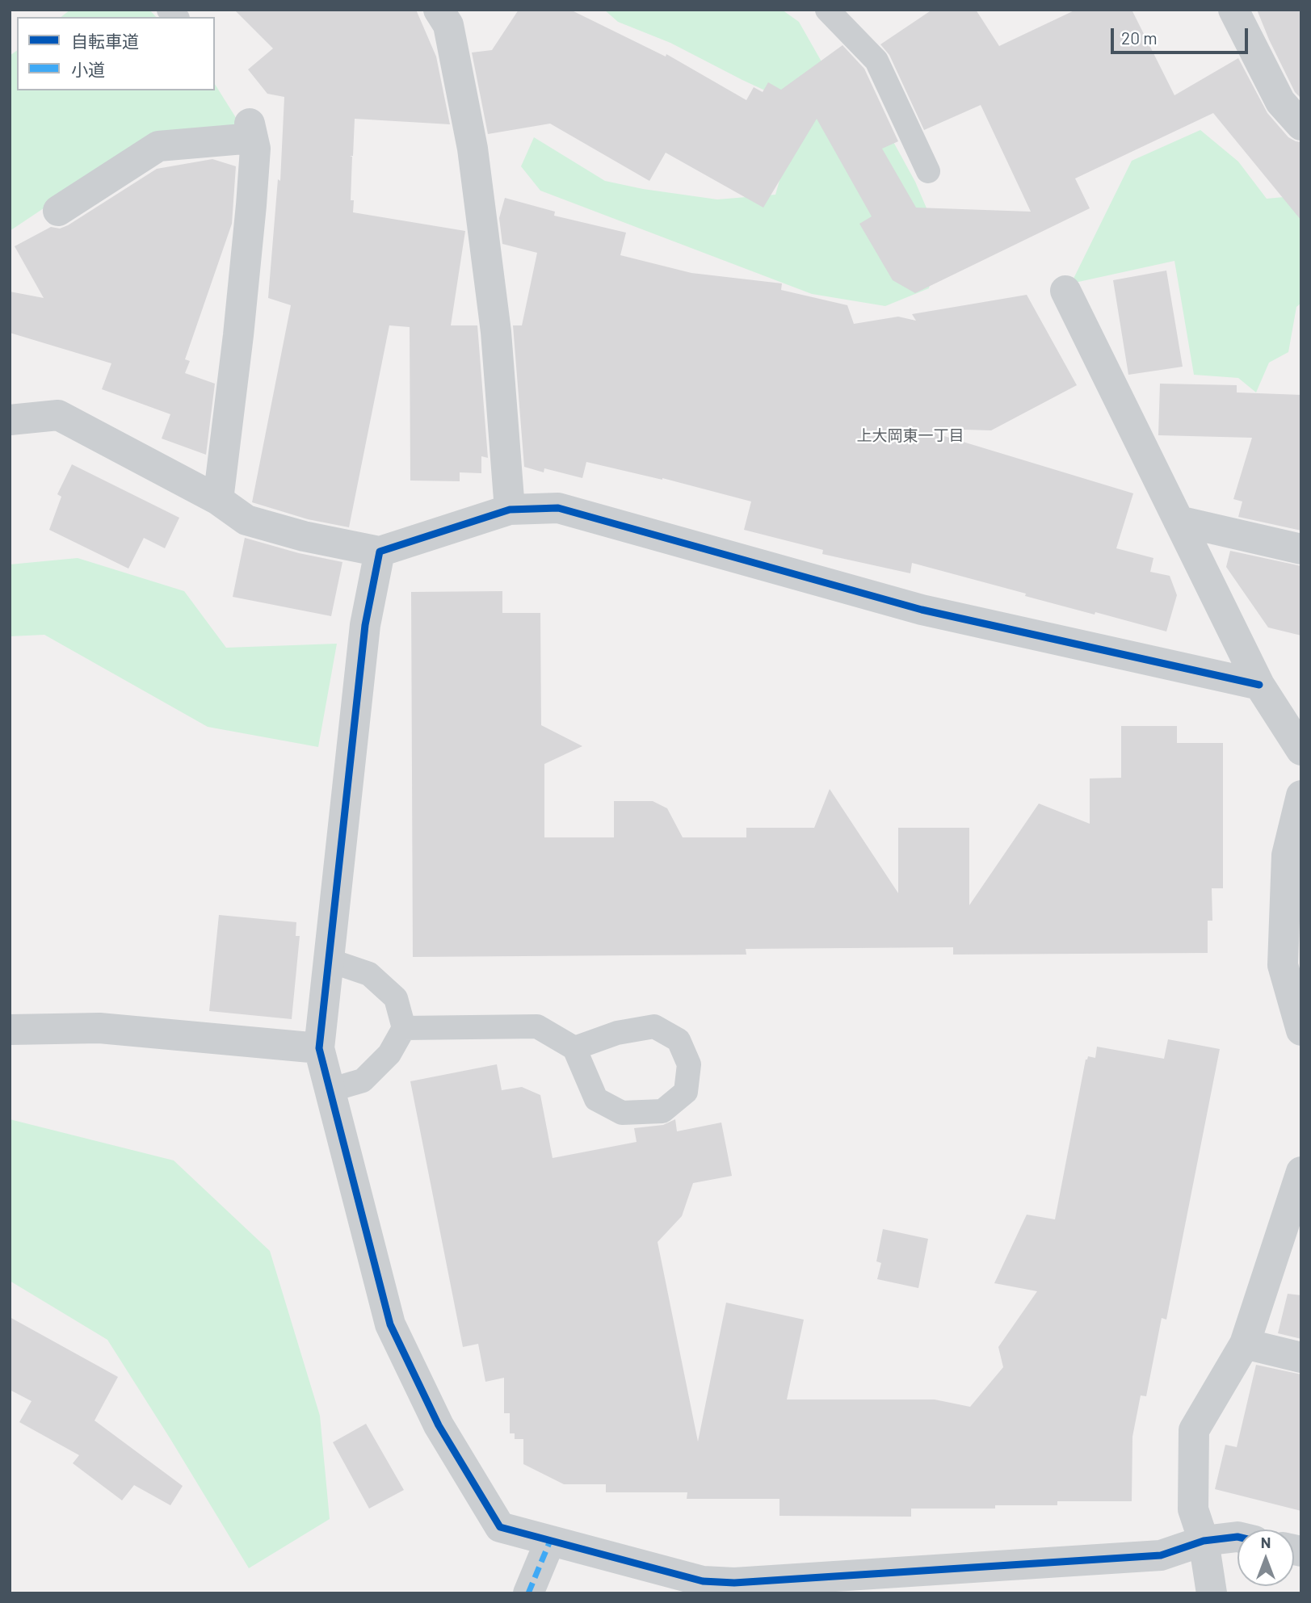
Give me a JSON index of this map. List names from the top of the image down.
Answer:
{
  "districts": ["上大岡東一丁目"],
  "legend": ["自転車道", "小道"],
  "scale_bar": "20 m",
  "north": "top"
}
